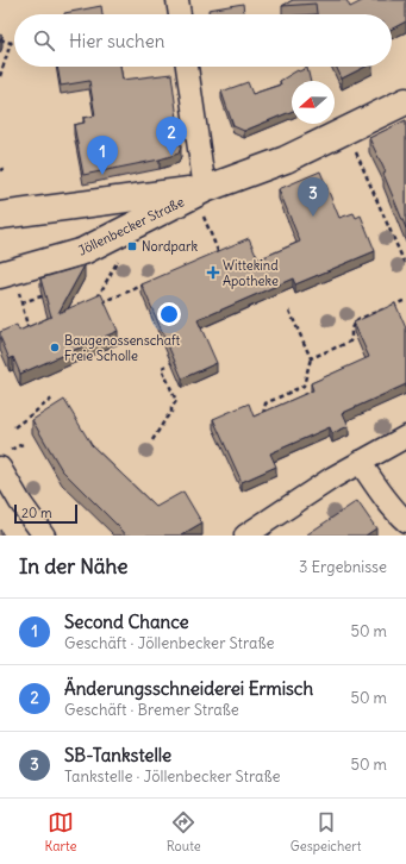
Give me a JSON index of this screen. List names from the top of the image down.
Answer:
{
  "streets": {
    "main road": ["Jöllenbecker Straße"]
  },
  "places": {
    "transit": ["Nordpark"],
    "health": ["Wittekind Apotheke"],
    "other": ["Baugenossenschaft Freie Scholle"]
  },
  "scale_bar": "20 m",
  "north": "left",
  "page": {
    "search": "Hier suchen",
    "pins": ["2", "1", "3"],
    "scale": "20 m",
    "heading": ["In der Nähe", "3 Ergebnisse"],
    "list": [
      {
        "mark": "1",
        "name": "Second Chance",
        "note": "Geschäft · Jöllenbecker Straße",
        "value": "50 m"
      },
      {
        "mark": "2",
        "name": "Änderungsschneiderei Ermisch",
        "note": "Geschäft · Bremer Straße",
        "value": "50 m"
      },
      {
        "mark": "3",
        "name": "SB-Tankstelle",
        "note": "Tankstelle · Jöllenbecker Straße",
        "value": "50 m"
      }
    ],
    "nav": ["Karte", "Route", "Gespeichert"]
  }
}
